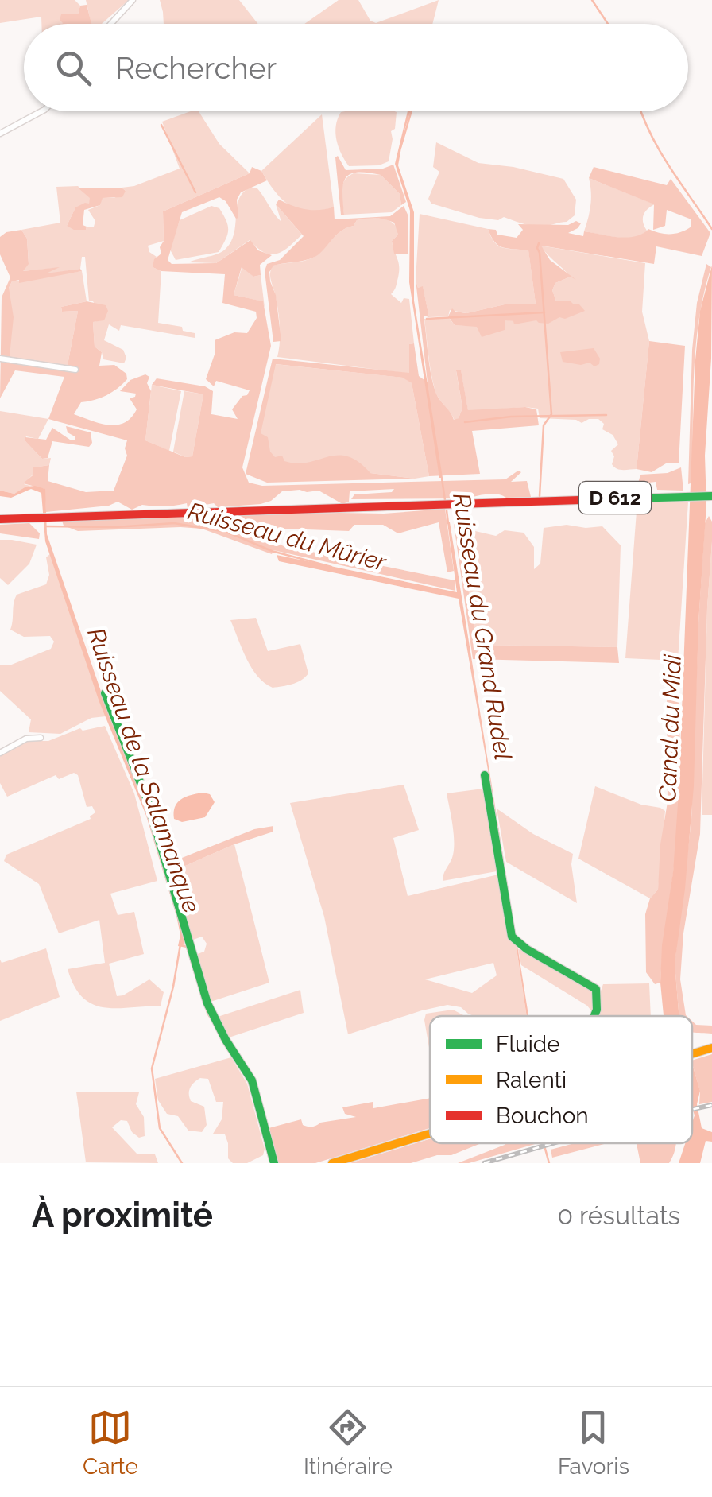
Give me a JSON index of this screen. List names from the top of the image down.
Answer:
{
  "streets": {
    "main road": ["D 612"]
  },
  "water": [
    "Ruisseau du Mûrier",
    "Ruisseau du Grand Rudel",
    "Canal du Midi",
    "Ruisseau de la Salamanque"
  ],
  "legend": ["Fluide", "Ralenti", "Bouchon"],
  "page": {
    "search": "Rechercher",
    "heading": ["À proximité", "0 résultats"],
    "nav": ["Carte", "Itinéraire", "Favoris"]
  }
}
